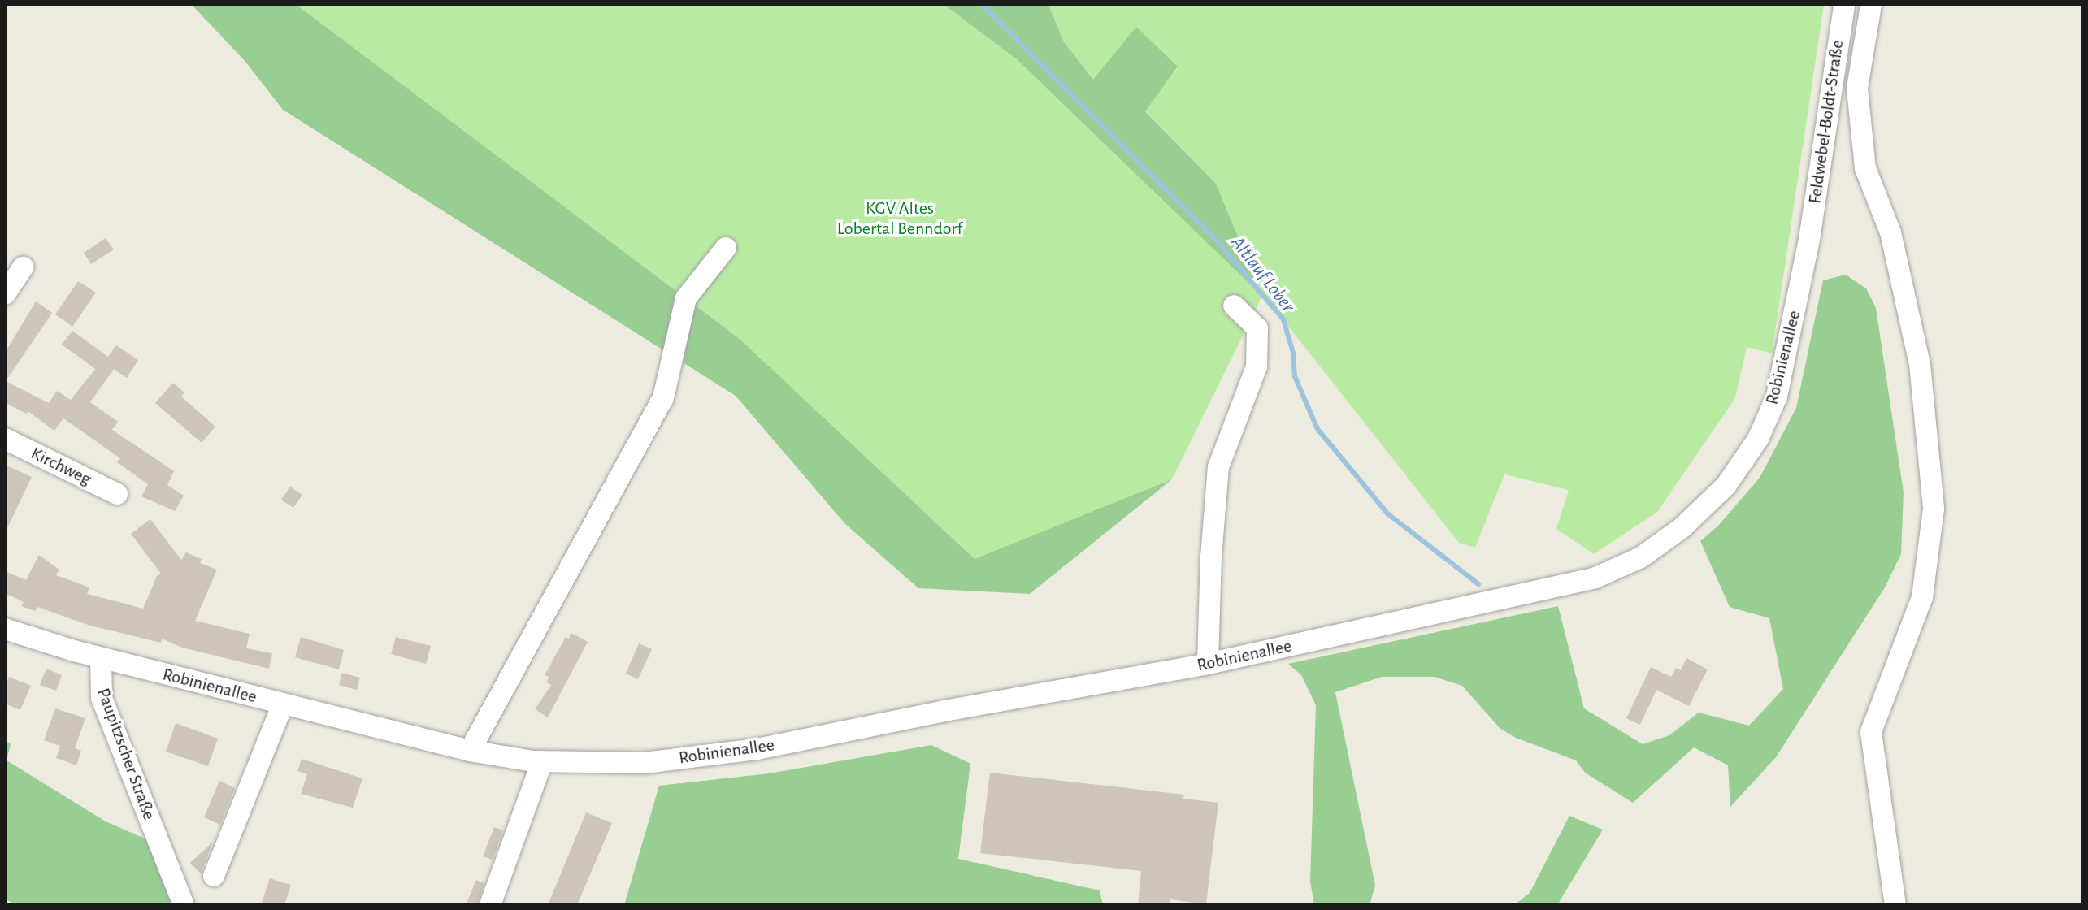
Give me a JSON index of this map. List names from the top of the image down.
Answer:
{
  "streets": {
    "street": [
      "Feldwebel-Boldt-Straße",
      "Robinienallee",
      "Kirchweg",
      "Paupitzscher Straße"
    ]
  },
  "crossings": [
    ["Feldwebel-Boldt-Straße", "Robinienallee"],
    ["Robinienallee", "Paupitzscher Straße"]
  ],
  "water": ["Altlauf Lober"],
  "parks": ["KGV Altes Lobertal Benndorf"]
}
